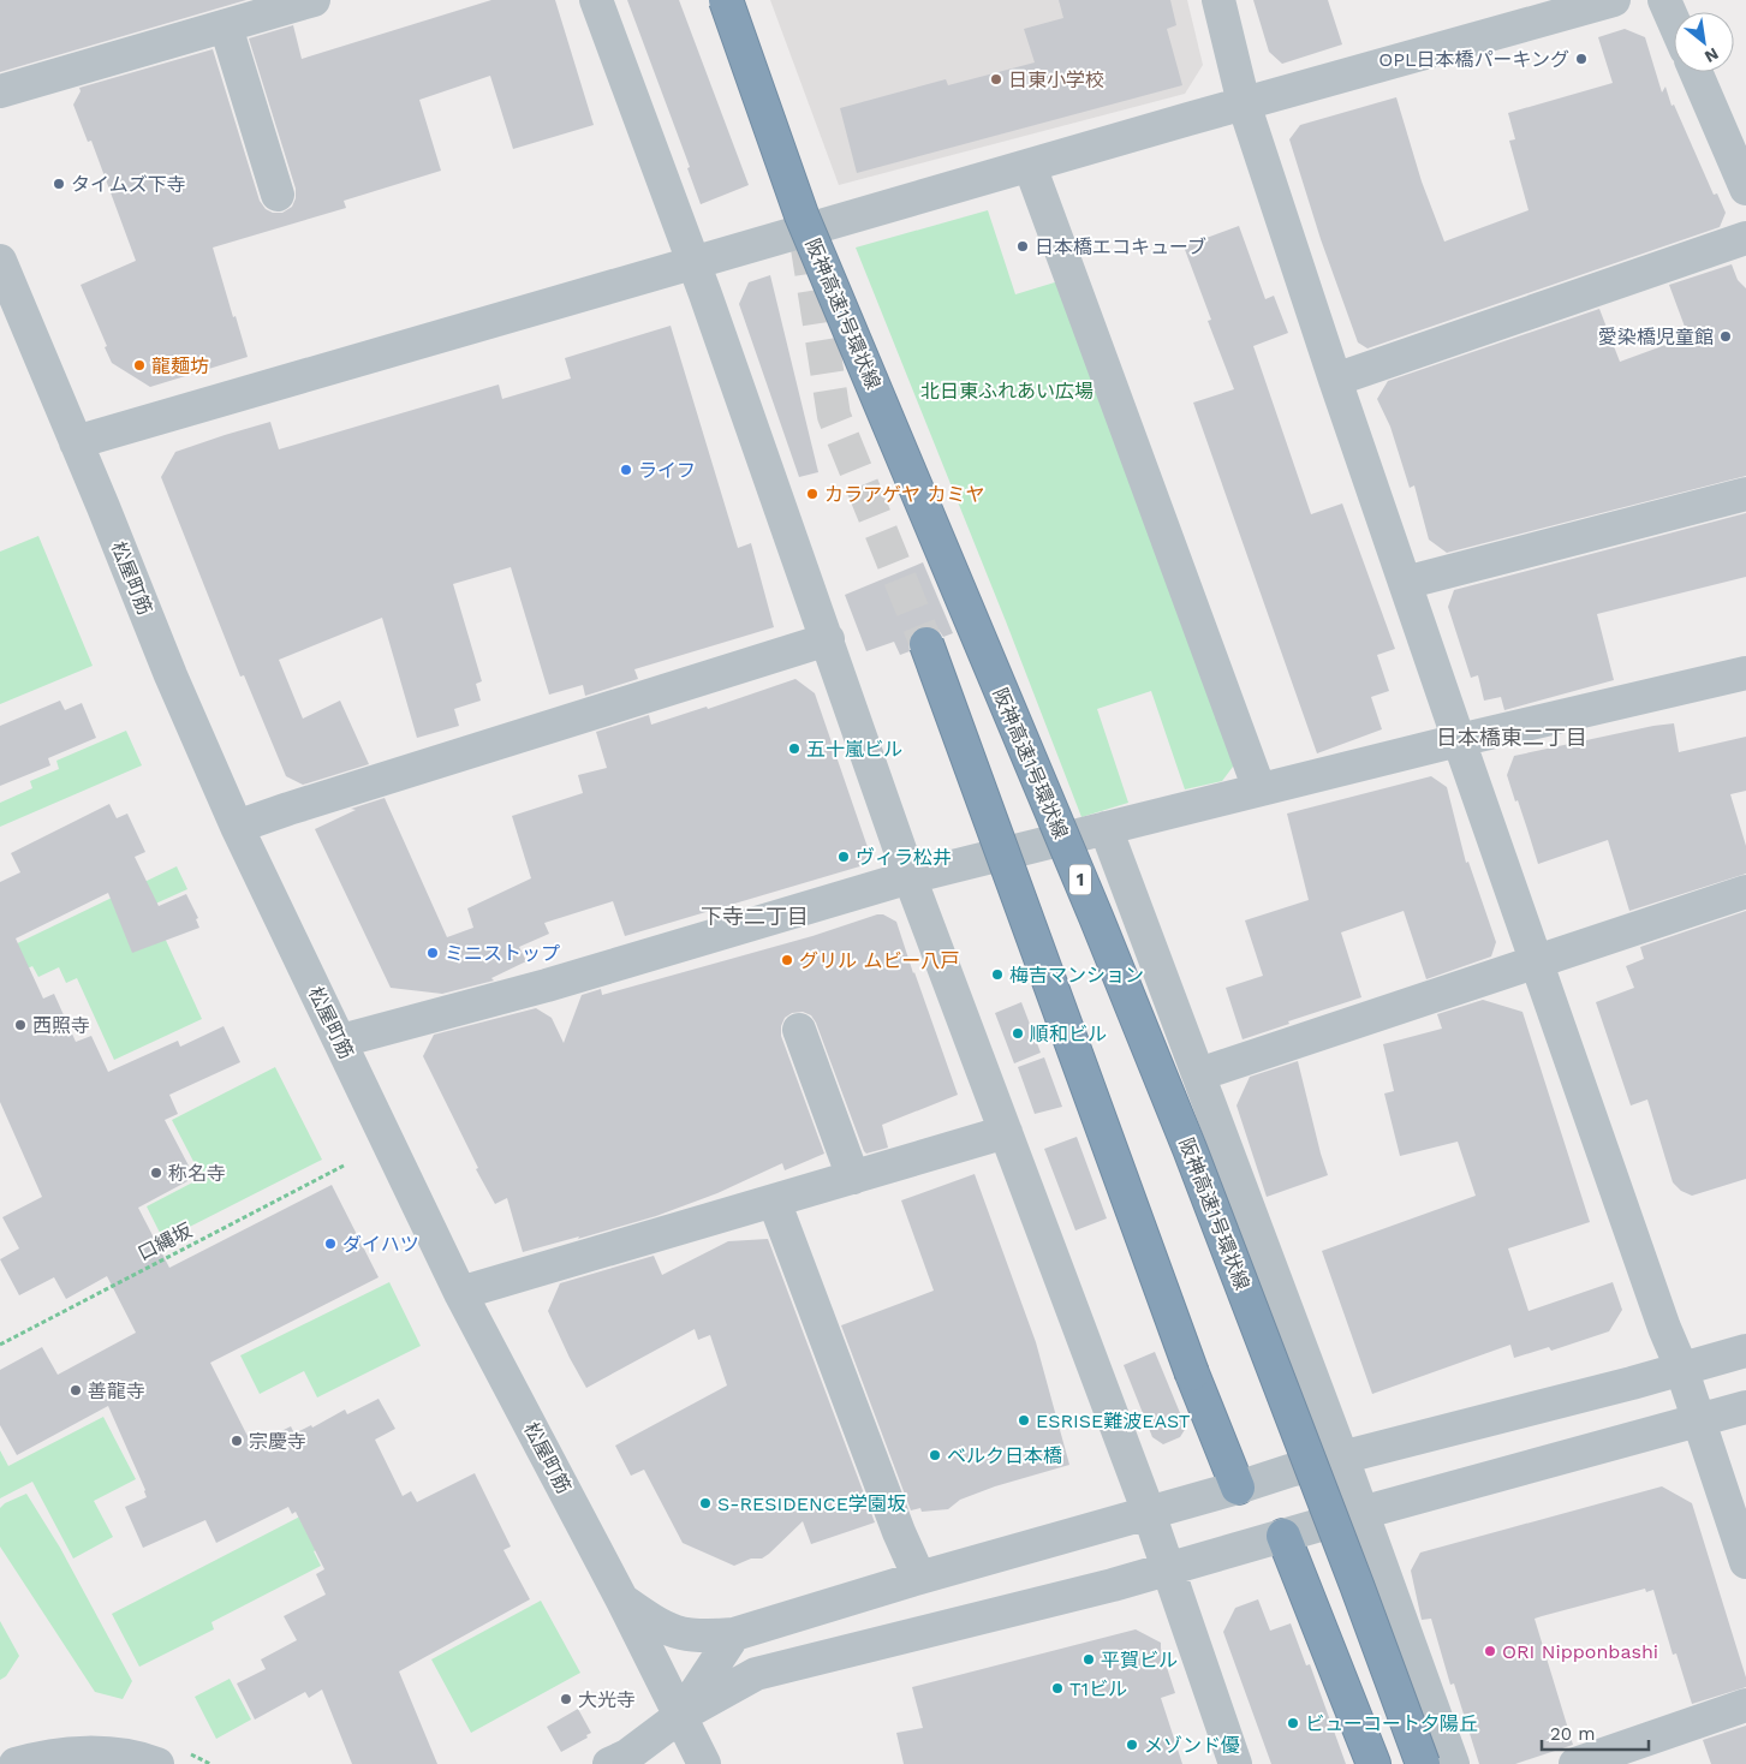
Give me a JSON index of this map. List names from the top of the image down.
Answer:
{
  "streets": {
    "highway": ["阪神高速1号環状線", "1"],
    "street": ["松屋町筋"],
    "path": ["口縄坂"]
  },
  "districts": ["日本橋東二丁目", "下寺二丁目"],
  "parks": ["北日東ふれあい広場"],
  "places": [
    "OPL日本橋パーキング",
    "日東小学校",
    "タイムズ下寺",
    "日本橋エコキューブ",
    "愛染橋児童館",
    "龍麺坊",
    "ライフ",
    "カラアゲヤ カミヤ",
    "五十嵐ビル",
    "ヴィラ松井",
    "ミニストップ",
    "グリル ムビー八戸",
    "梅吉マンション",
    "西照寺",
    "順和ビル",
    "称名寺",
    "ダイハツ",
    "善龍寺",
    "ESRISE難波EAST",
    "宗慶寺",
    "ベルク日本橋",
    "S-RESIDENCE学園坂",
    "ORI Nipponbashi",
    "平賀ビル",
    "T1ビル",
    "大光寺",
    "ビューコート夕陽丘",
    "メゾンド優"
  ],
  "scale_bar": "20 m",
  "north": "bottom right"
}
